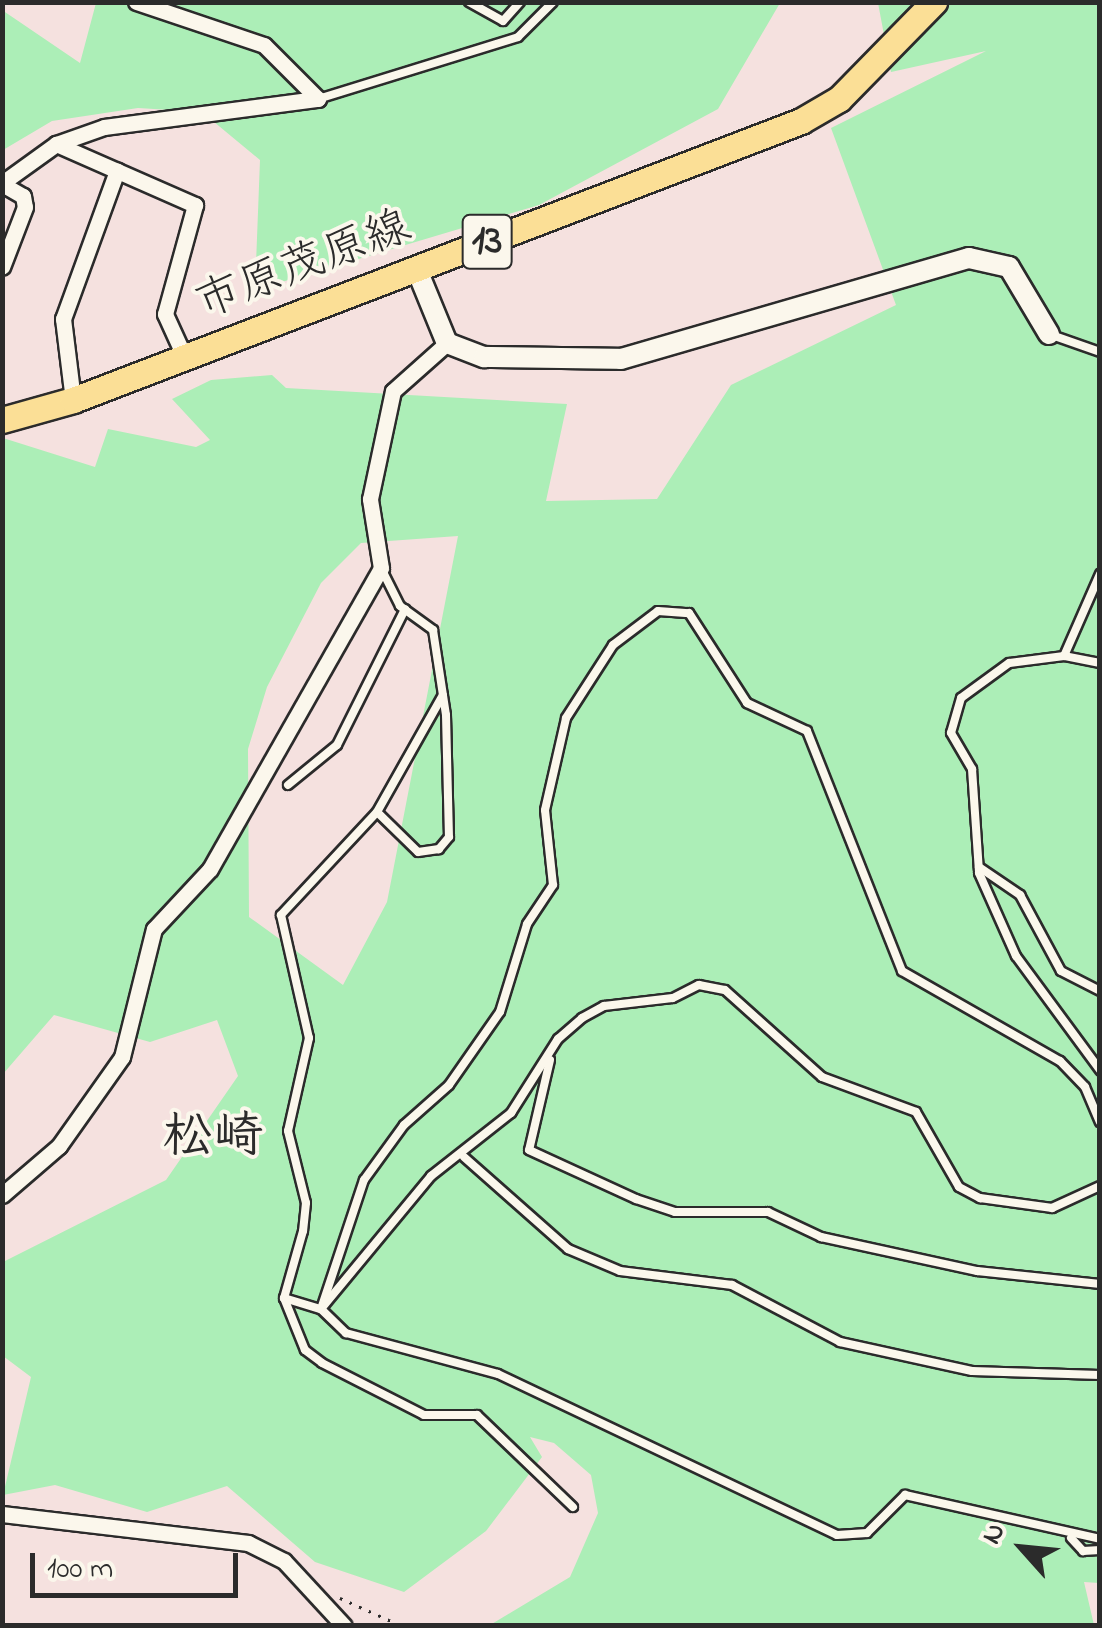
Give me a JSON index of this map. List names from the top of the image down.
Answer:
{
  "streets": {
    "main road": ["13", "市原茂原線"]
  },
  "districts": ["松崎"],
  "scale_bar": "100 m",
  "north": "top left"
}
